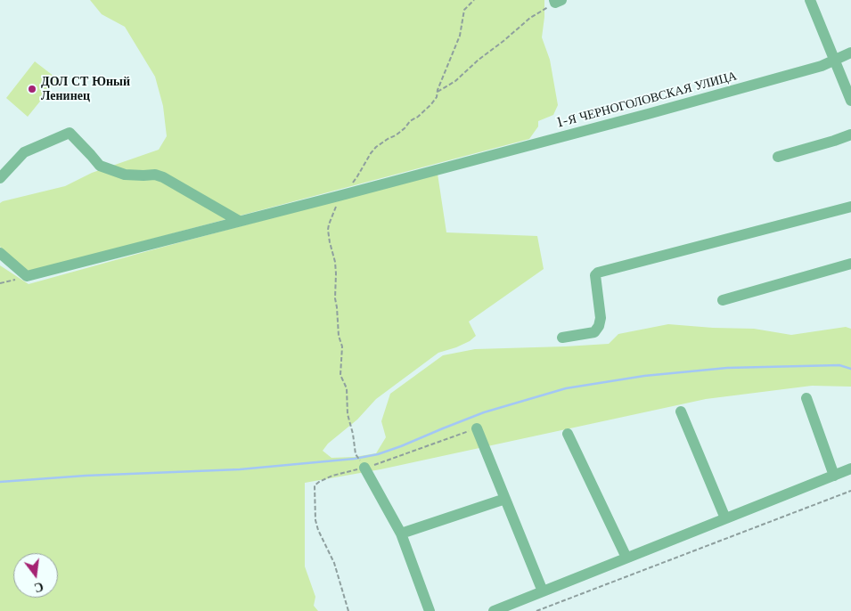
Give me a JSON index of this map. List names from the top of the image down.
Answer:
{
  "streets": {
    "street": ["1-Я ЧЕРНОГОЛОВСКАЯ УЛИЦА"]
  },
  "places": ["ДОЛ СТ Юный Ленинец"],
  "north": "bottom"
}
